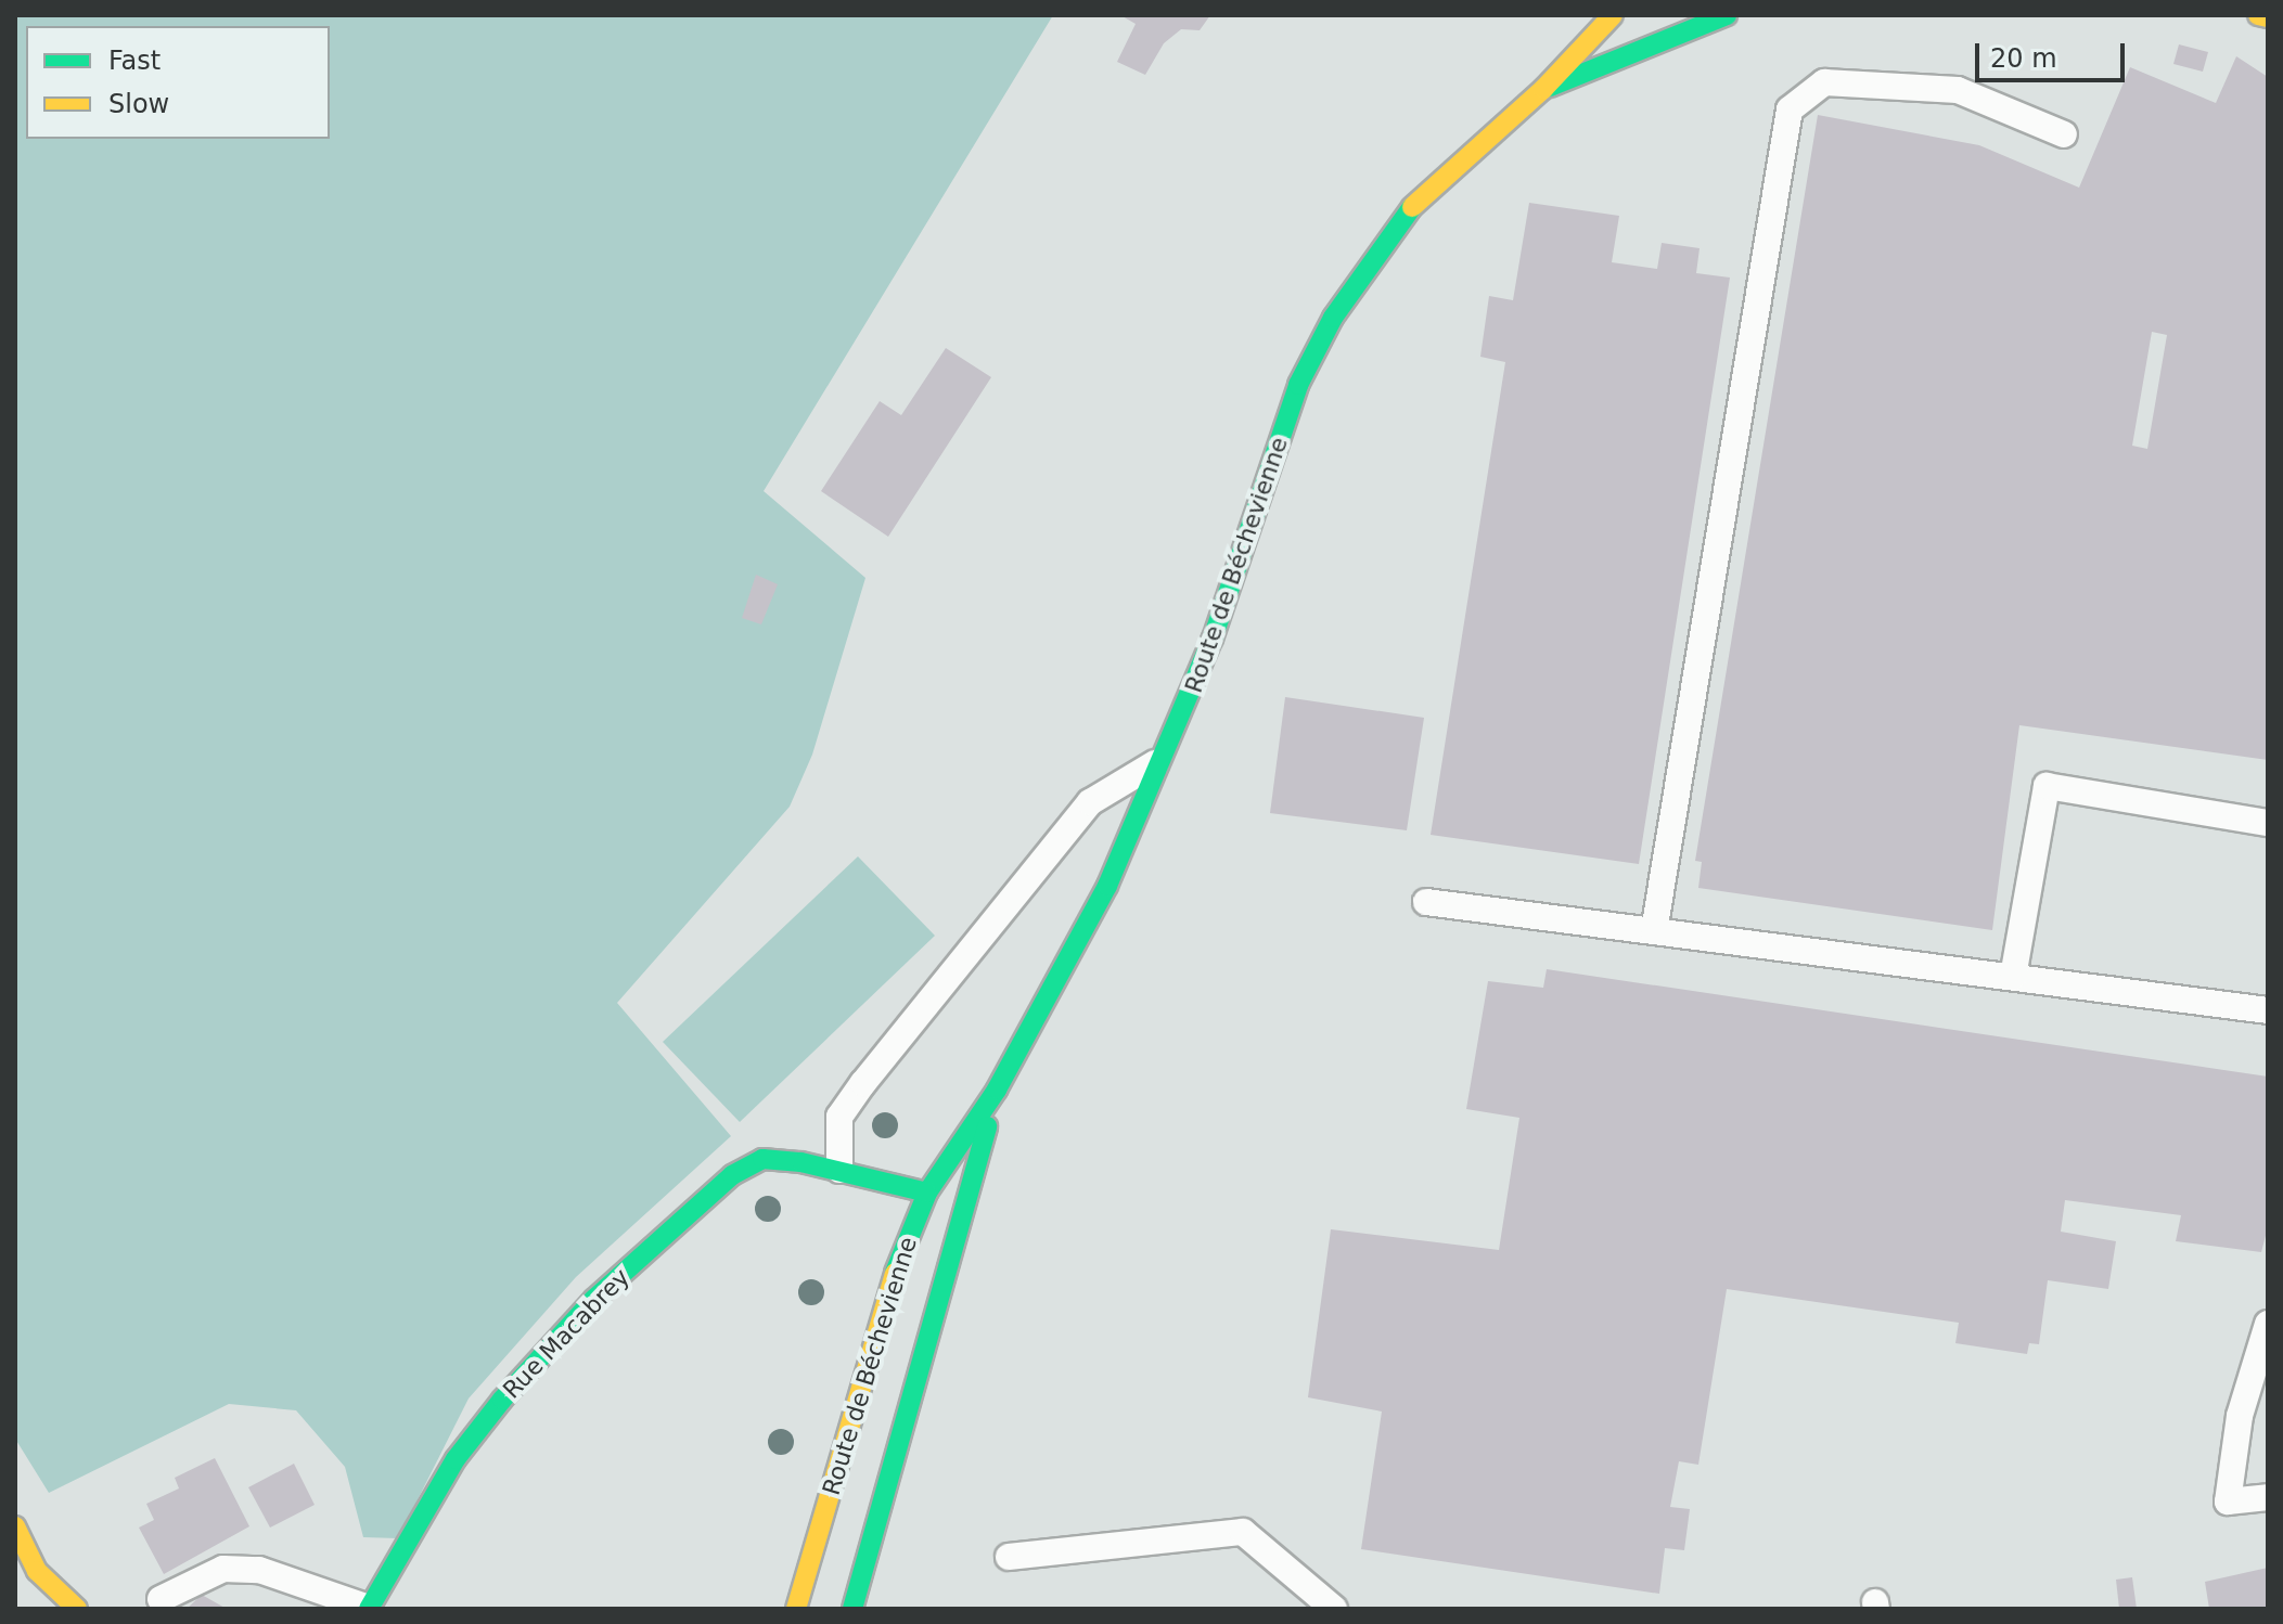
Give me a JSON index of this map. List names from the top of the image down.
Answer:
{
  "streets": {
    "street": ["Route de Béchevienne", "Rue Macabrey"]
  },
  "crossings": [
    ["Route de Béchevienne", "Rue Macabrey"]
  ],
  "legend": ["Fast", "Slow"],
  "scale_bar": "20 m"
}
